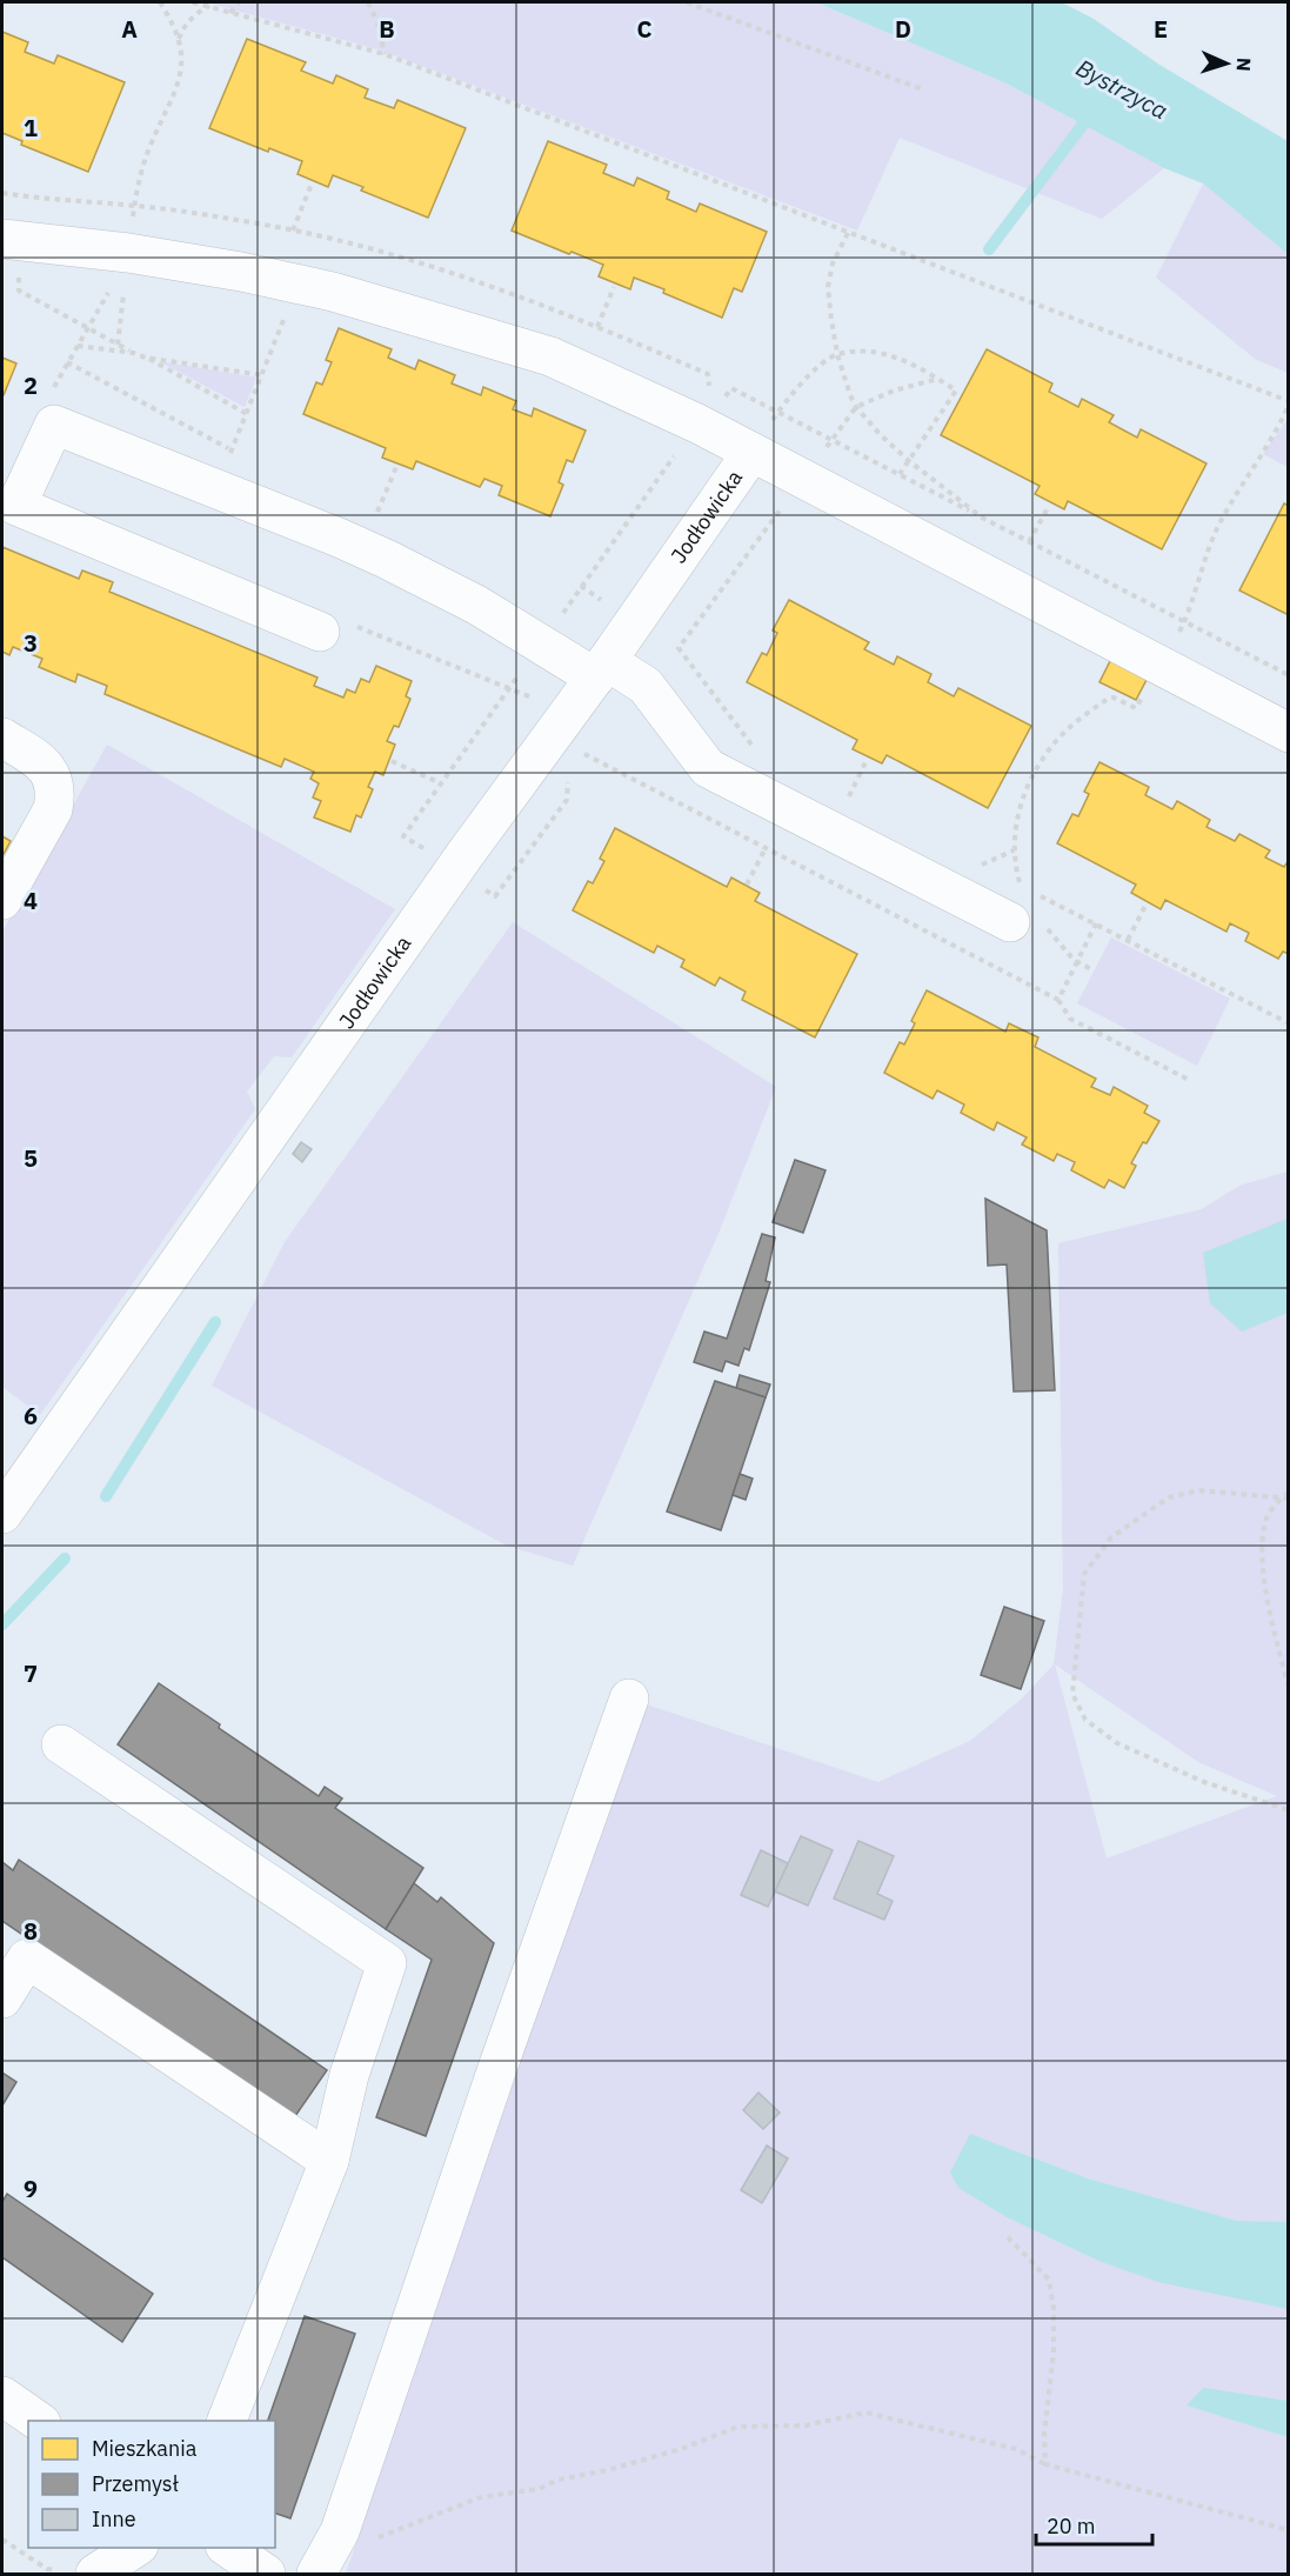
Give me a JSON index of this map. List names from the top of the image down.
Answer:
{
  "streets": {
    "street": ["Jodłowicka"]
  },
  "water": ["Bystrzyca"],
  "legend": ["Mieszkania", "Przemysł", "Inne"],
  "scale_bar": "20 m",
  "north": "right",
  "grid": {
    "columns": [
      "A",
      "B",
      "C",
      "D",
      "E"
    ],
    "rows": [
      "1",
      "2",
      "3",
      "4",
      "5",
      "6",
      "7",
      "8",
      "9"
    ]
  }
}
